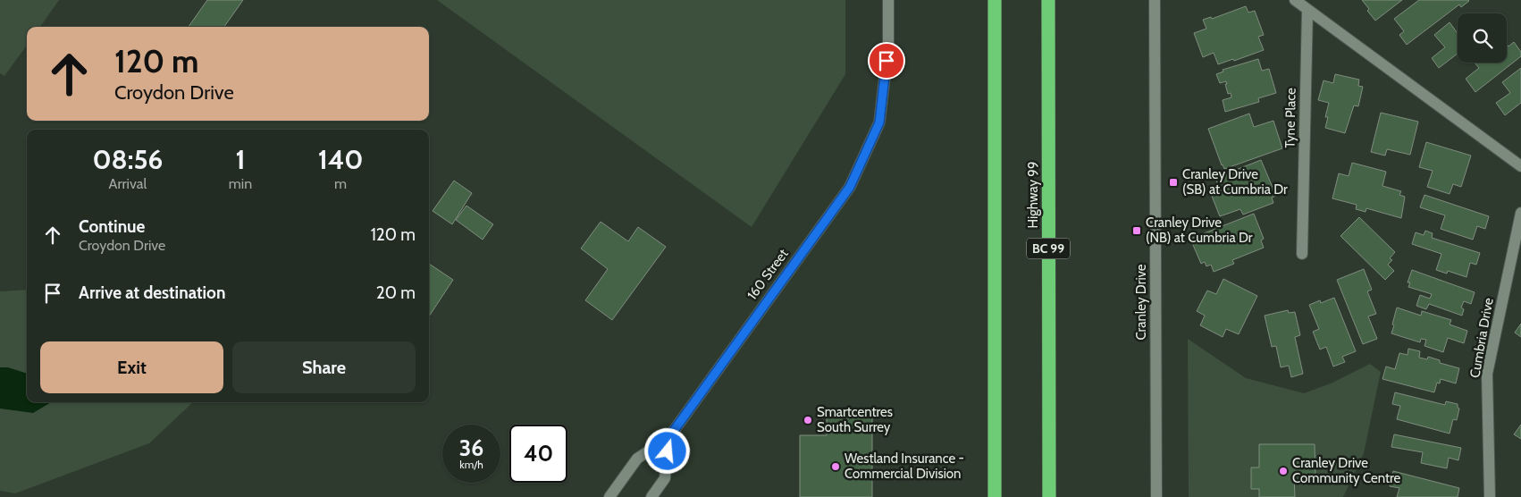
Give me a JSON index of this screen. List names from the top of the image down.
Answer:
{
  "streets": {
    "highway": ["Highway 99", "BC 99"],
    "street": [
      "Tyne Place",
      "160 Street",
      "Cranley Drive",
      "Cumbria Drive"
    ]
  },
  "places": {
    "transit": ["Cranley Drive (SB) at Cumbria Dr", "Cranley Drive (NB) at Cumbria Dr"],
    "other": ["Smartcentres South Surrey", "Westland Insurance - Commercial Division", "Cranley Drive Community Centre"]
  },
  "page": {
    "turn": ["120 m", "Croydon Drive"],
    "eta": [
      "08:56",
      "Arrival",
      "1",
      "min",
      "140",
      "m"
    ],
    "list": [
      {
        "name": "Continue",
        "note": "Croydon Drive",
        "value": "120 m"
      },
      {
        "name": "Arrive at destination",
        "value": "20 m"
      }
    ],
    "buttons": ["Exit", "Share"],
    "speed": "36 km/h",
    "limit": "40"
  }
}
